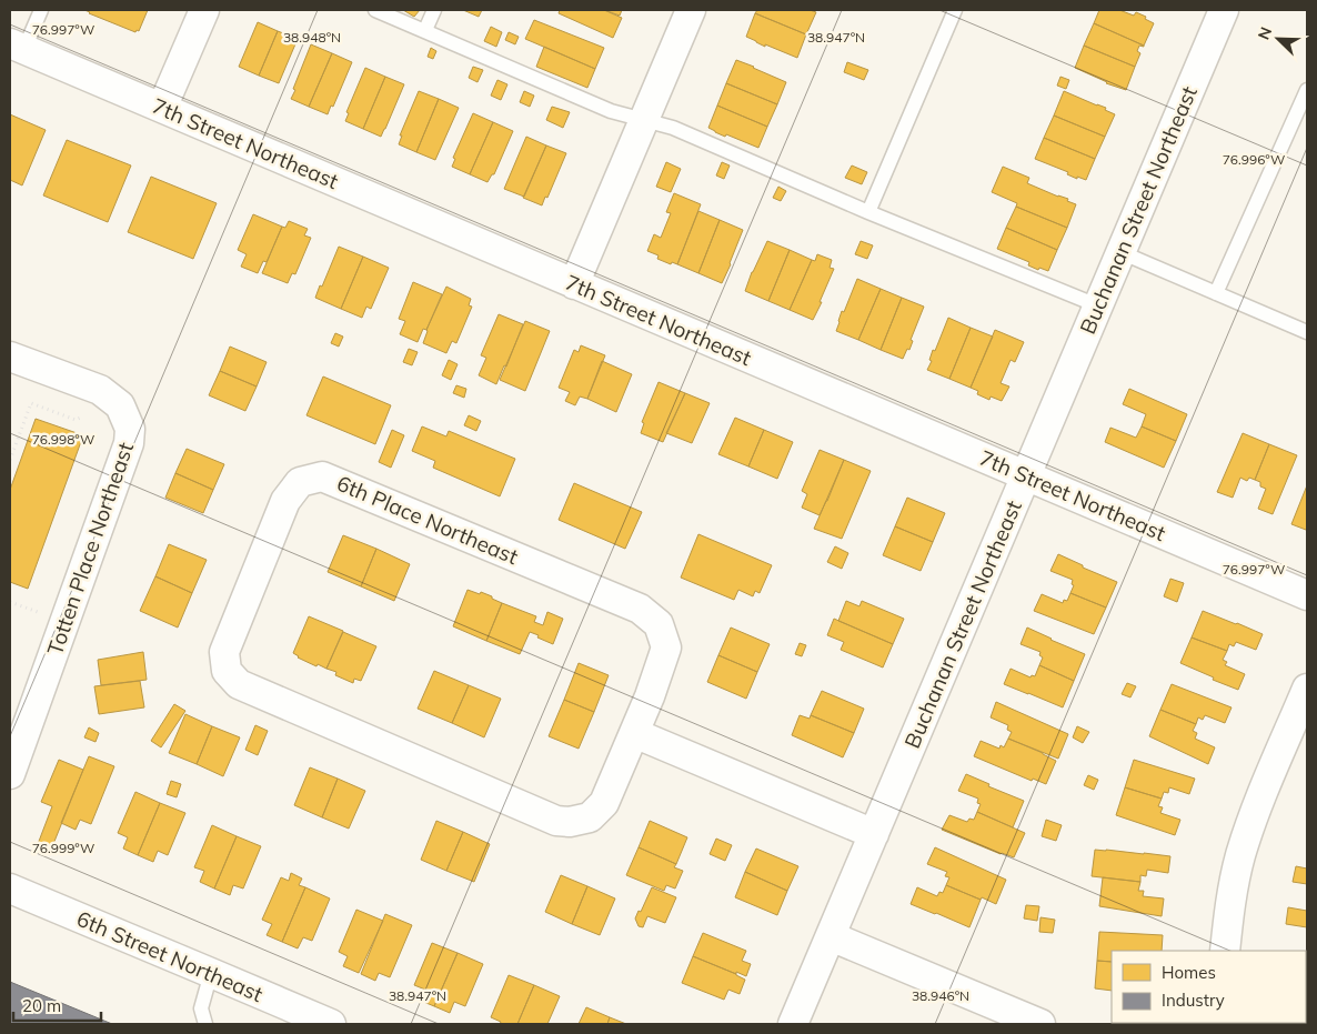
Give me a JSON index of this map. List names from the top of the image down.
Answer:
{
  "streets": {
    "street": [
      "7th Street Northeast",
      "Buchanan Street Northeast",
      "6th Place Northeast",
      "Totten Place Northeast",
      "6th Street Northeast"
    ]
  },
  "crossings": [
    ["7th Street Northeast", "Buchanan Street Northeast"]
  ],
  "legend": ["Homes", "Industry"],
  "scale_bar": "20 m",
  "north": "top left",
  "coordinates": [
    "76.997°W",
    "38.948°N",
    "38.947°N",
    "76.996°W",
    "76.998°W",
    "76.999°W",
    "38.946°N"
  ]
}
